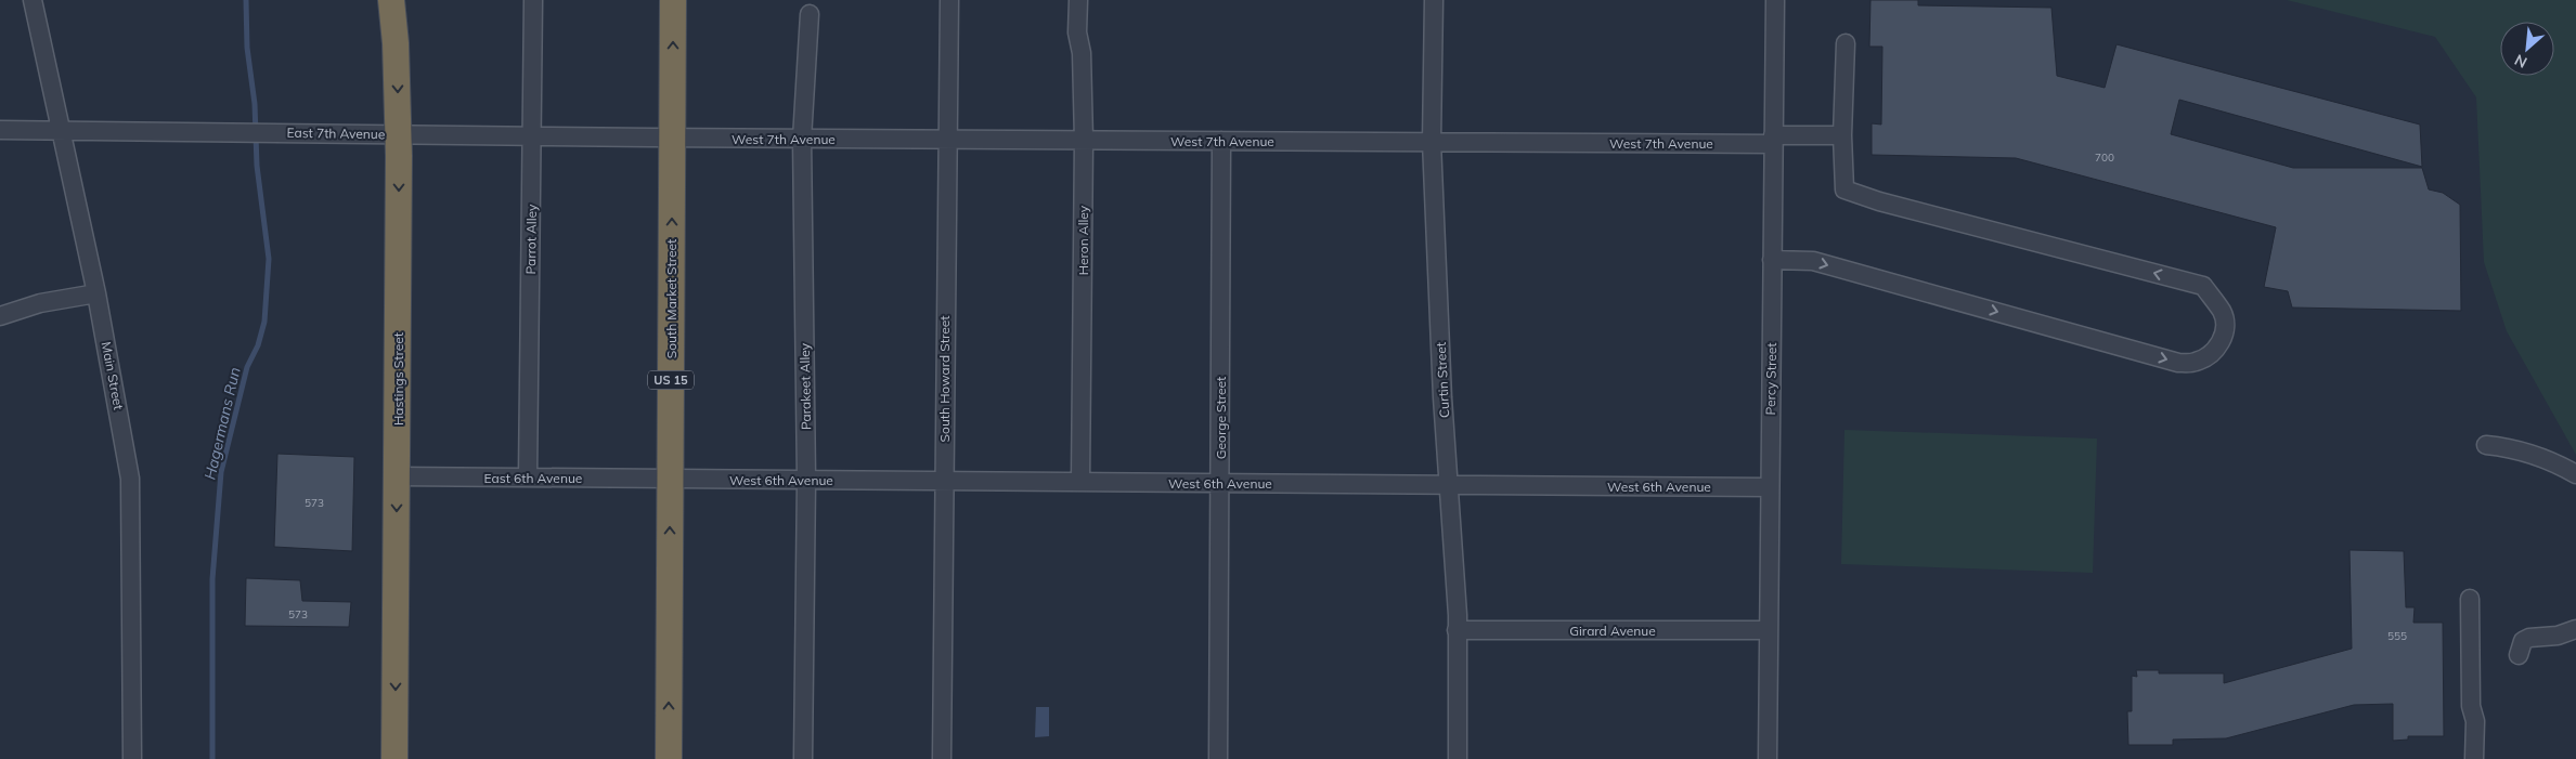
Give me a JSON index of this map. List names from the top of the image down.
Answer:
{
  "streets": {
    "highway": ["South Market Street", "Hastings Street", "US 15"],
    "street": [
      "East 7th Avenue",
      "West 7th Avenue",
      "Parrot Alley",
      "Heron Alley",
      "Main Street",
      "South Howard Street",
      "Percy Street",
      "Curtin Street",
      "Parakeet Alley",
      "George Street",
      "East 6th Avenue",
      "West 6th Avenue",
      "Girard Avenue"
    ]
  },
  "crossings": [
    ["East 7th Avenue", "West 7th Avenue"],
    ["East 7th Avenue", "Parrot Alley"],
    ["East 7th Avenue", "South Market Street"],
    ["East 7th Avenue", "Main Street"],
    ["East 7th Avenue", "Hastings Street"],
    ["West 7th Avenue", "Heron Alley"],
    ["West 7th Avenue", "South Market Street"],
    ["West 7th Avenue", "South Howard Street"],
    ["West 7th Avenue", "Percy Street"],
    ["West 7th Avenue", "Curtin Street"],
    ["West 7th Avenue", "Parakeet Alley"],
    ["West 7th Avenue", "George Street"],
    ["Parrot Alley", "East 6th Avenue"],
    ["Heron Alley", "West 6th Avenue"],
    ["South Market Street", "East 6th Avenue"],
    ["South Market Street", "West 6th Avenue"],
    ["Hastings Street", "East 6th Avenue"],
    ["South Howard Street", "West 6th Avenue"],
    ["Percy Street", "West 6th Avenue"],
    ["Percy Street", "Girard Avenue"],
    ["Curtin Street", "West 6th Avenue"],
    ["Curtin Street", "Girard Avenue"],
    ["Parakeet Alley", "West 6th Avenue"],
    ["George Street", "West 6th Avenue"],
    ["East 6th Avenue", "West 6th Avenue"]
  ],
  "one_way": ["South Market Street", "Hastings Street"],
  "water": ["Hagermans Run"],
  "house_numbers": [
    "700",
    "573",
    "573",
    "555"
  ],
  "north": "bottom left"
}
